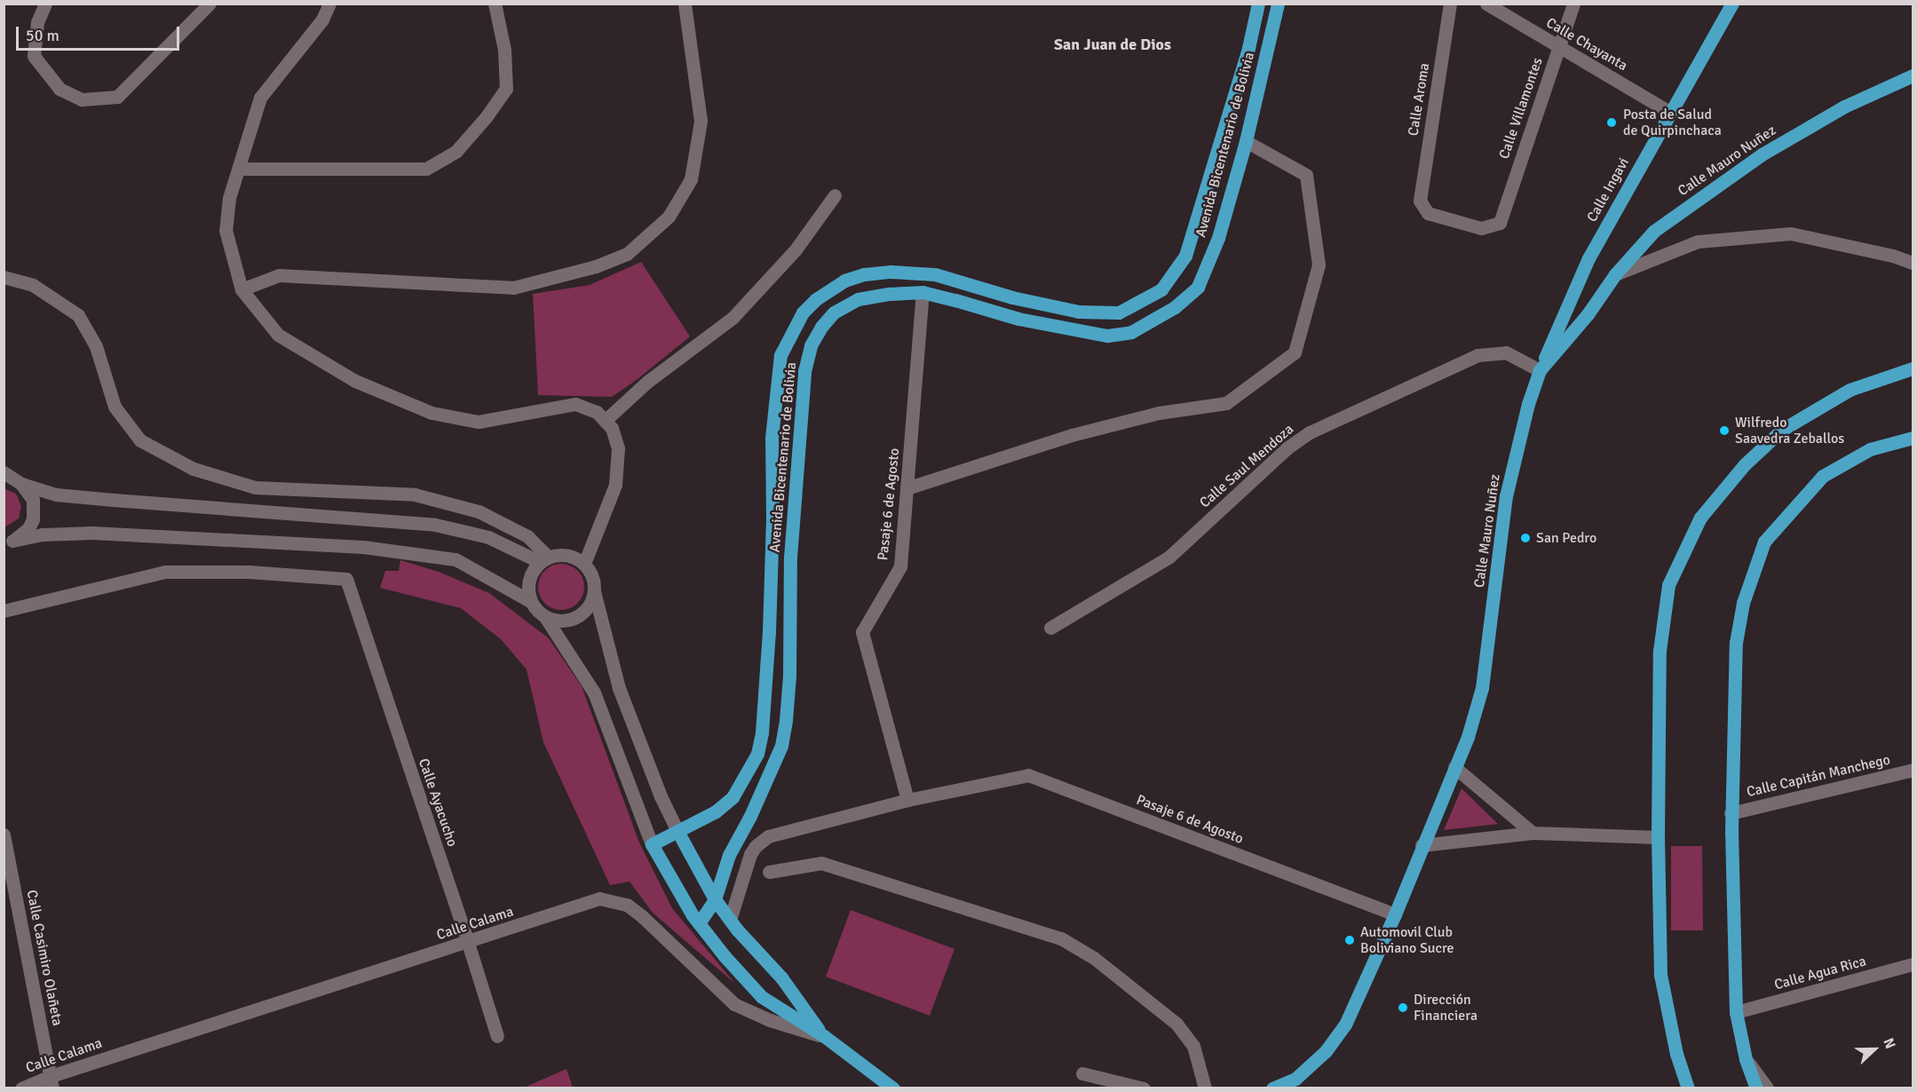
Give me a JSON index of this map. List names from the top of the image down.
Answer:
{
  "streets": {
    "main road": [
      "Avenida Bicentenario de Bolivia",
      "Calle Mauro Nuñez",
      "Calle Ingavi",
      "Calle Calama"
    ],
    "street": [
      "Calle Chayanta",
      "Calle Aroma",
      "Calle Villamontes",
      "Calle Saul Mendoza",
      "Pasaje 6 de Agosto",
      "Calle Capitán Manchego",
      "Calle Ayacucho",
      "Calle Casimiro Olañeta",
      "Calle Agua Rica"
    ]
  },
  "crossings": [
    ["Calle Chayanta", "Calle Villamontes"],
    ["Calle Chayanta", "Calle Ingavi"],
    ["Calle Aroma", "Calle Villamontes"],
    ["Avenida Bicentenario de Bolivia", "Pasaje 6 de Agosto"],
    ["Calle Mauro Nuñez", "Calle Ingavi"],
    ["Calle Mauro Nuñez", "Calle Saul Mendoza"],
    ["Calle Mauro Nuñez", "Pasaje 6 de Agosto"],
    ["Calle Ingavi", "Calle Saul Mendoza"],
    ["Calle Ayacucho", "Calle Calama"],
    ["Calle Calama", "Calle Casimiro Olañeta"]
  ],
  "districts": ["San Juan de Dios"],
  "places": [
    "Posta de Salud de Quirpinchaca",
    "Wilfredo Saavedra Zeballos",
    "San Pedro",
    "Automovil Club Boliviano Sucre",
    "Dirección Financiera"
  ],
  "scale_bar": "50 m",
  "north": "right"
}
